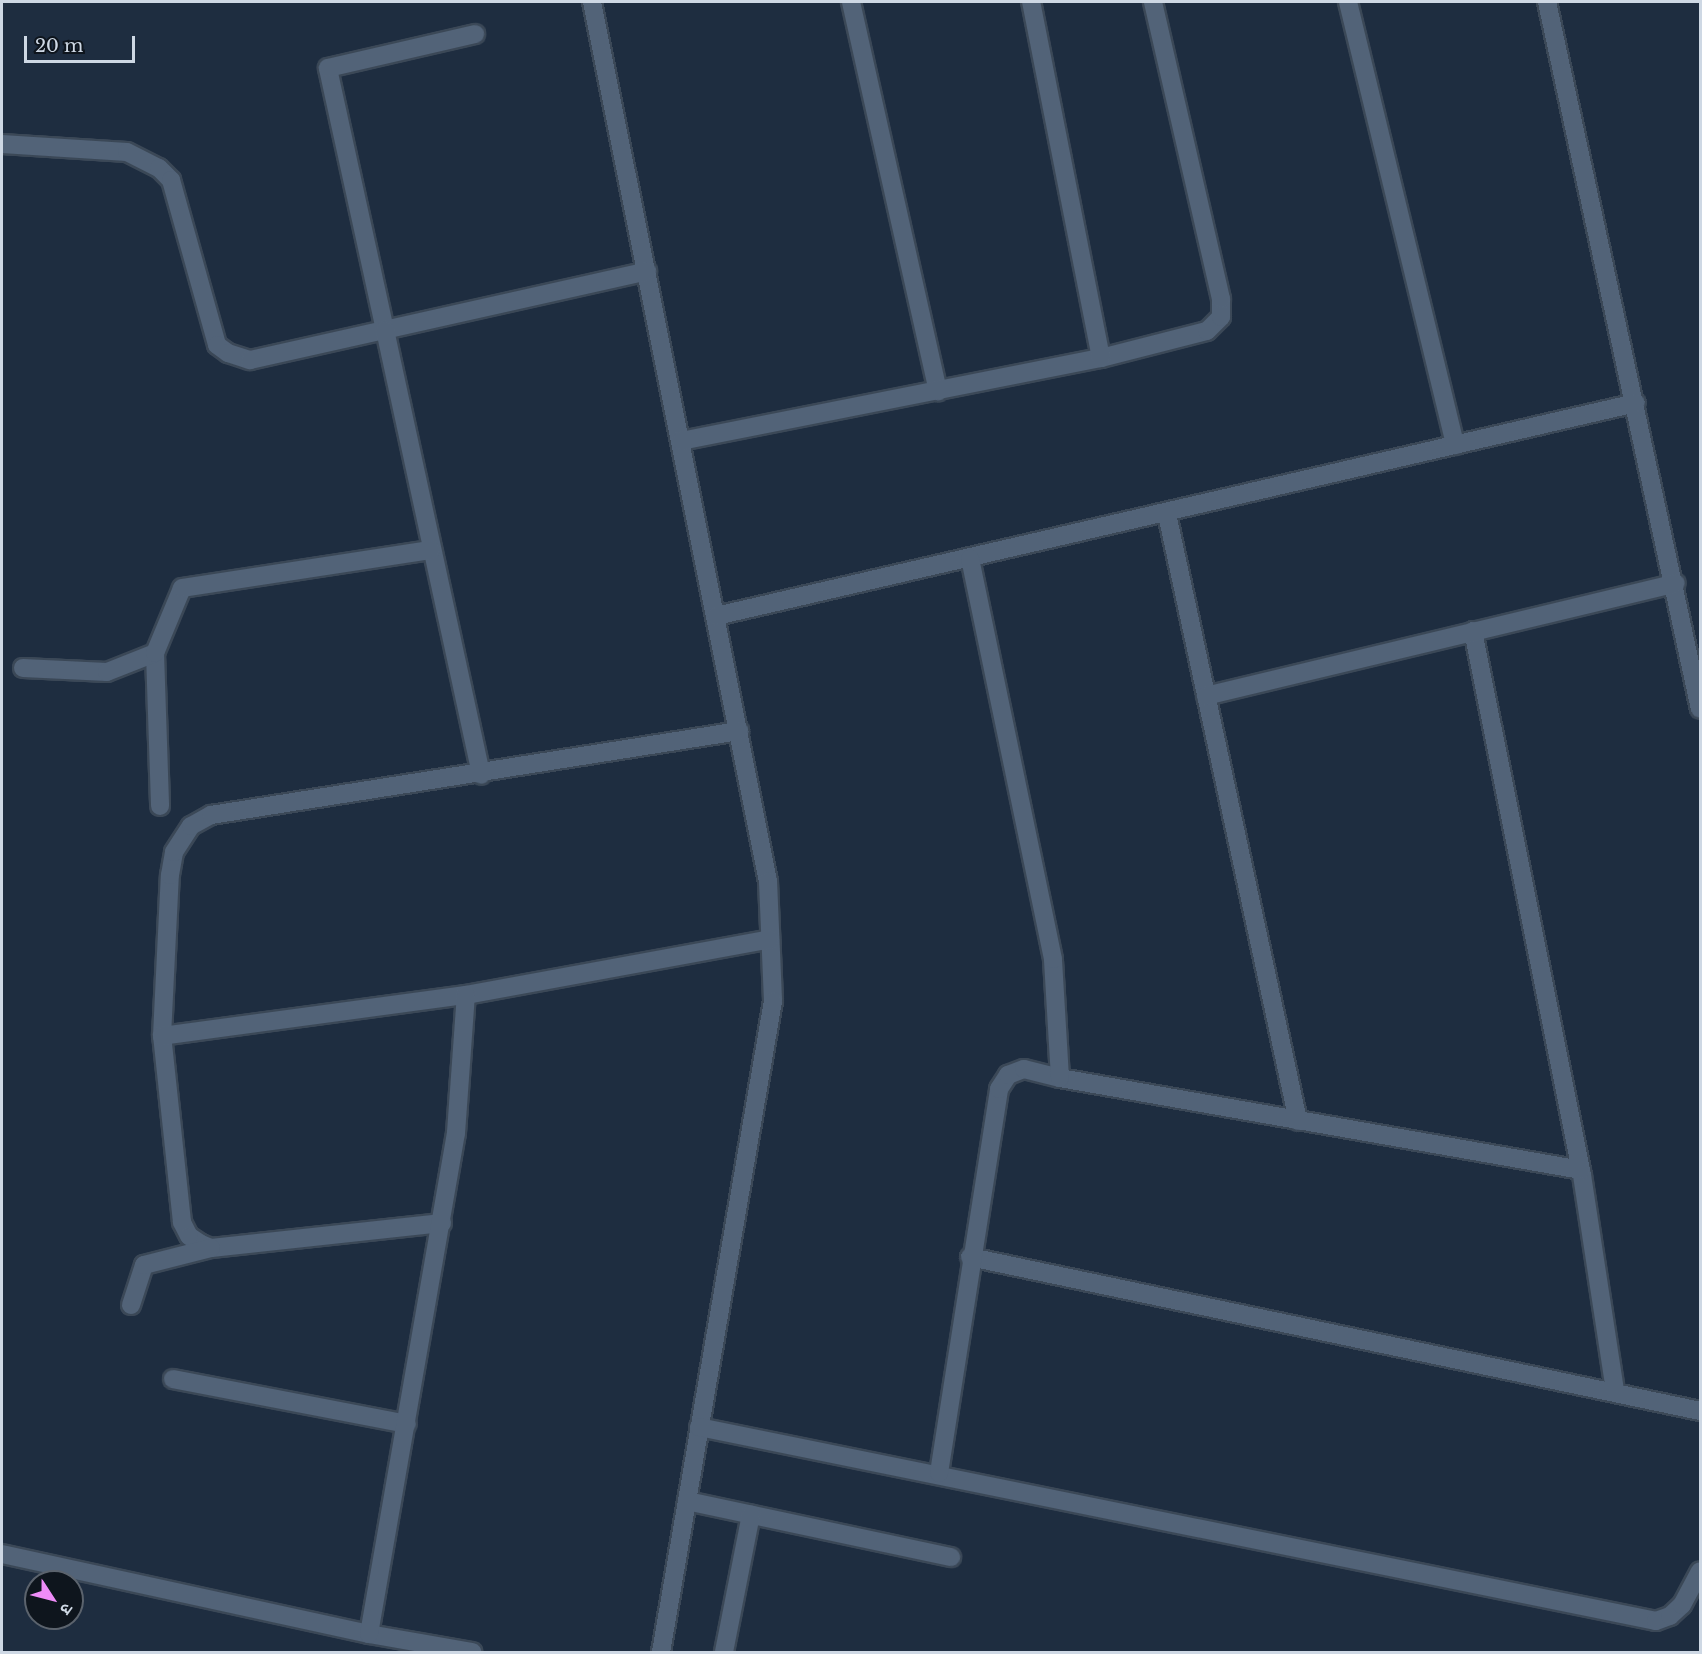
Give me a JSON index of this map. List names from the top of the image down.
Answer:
{
  "scale_bar": "20 m",
  "north": "bottom right"
}
